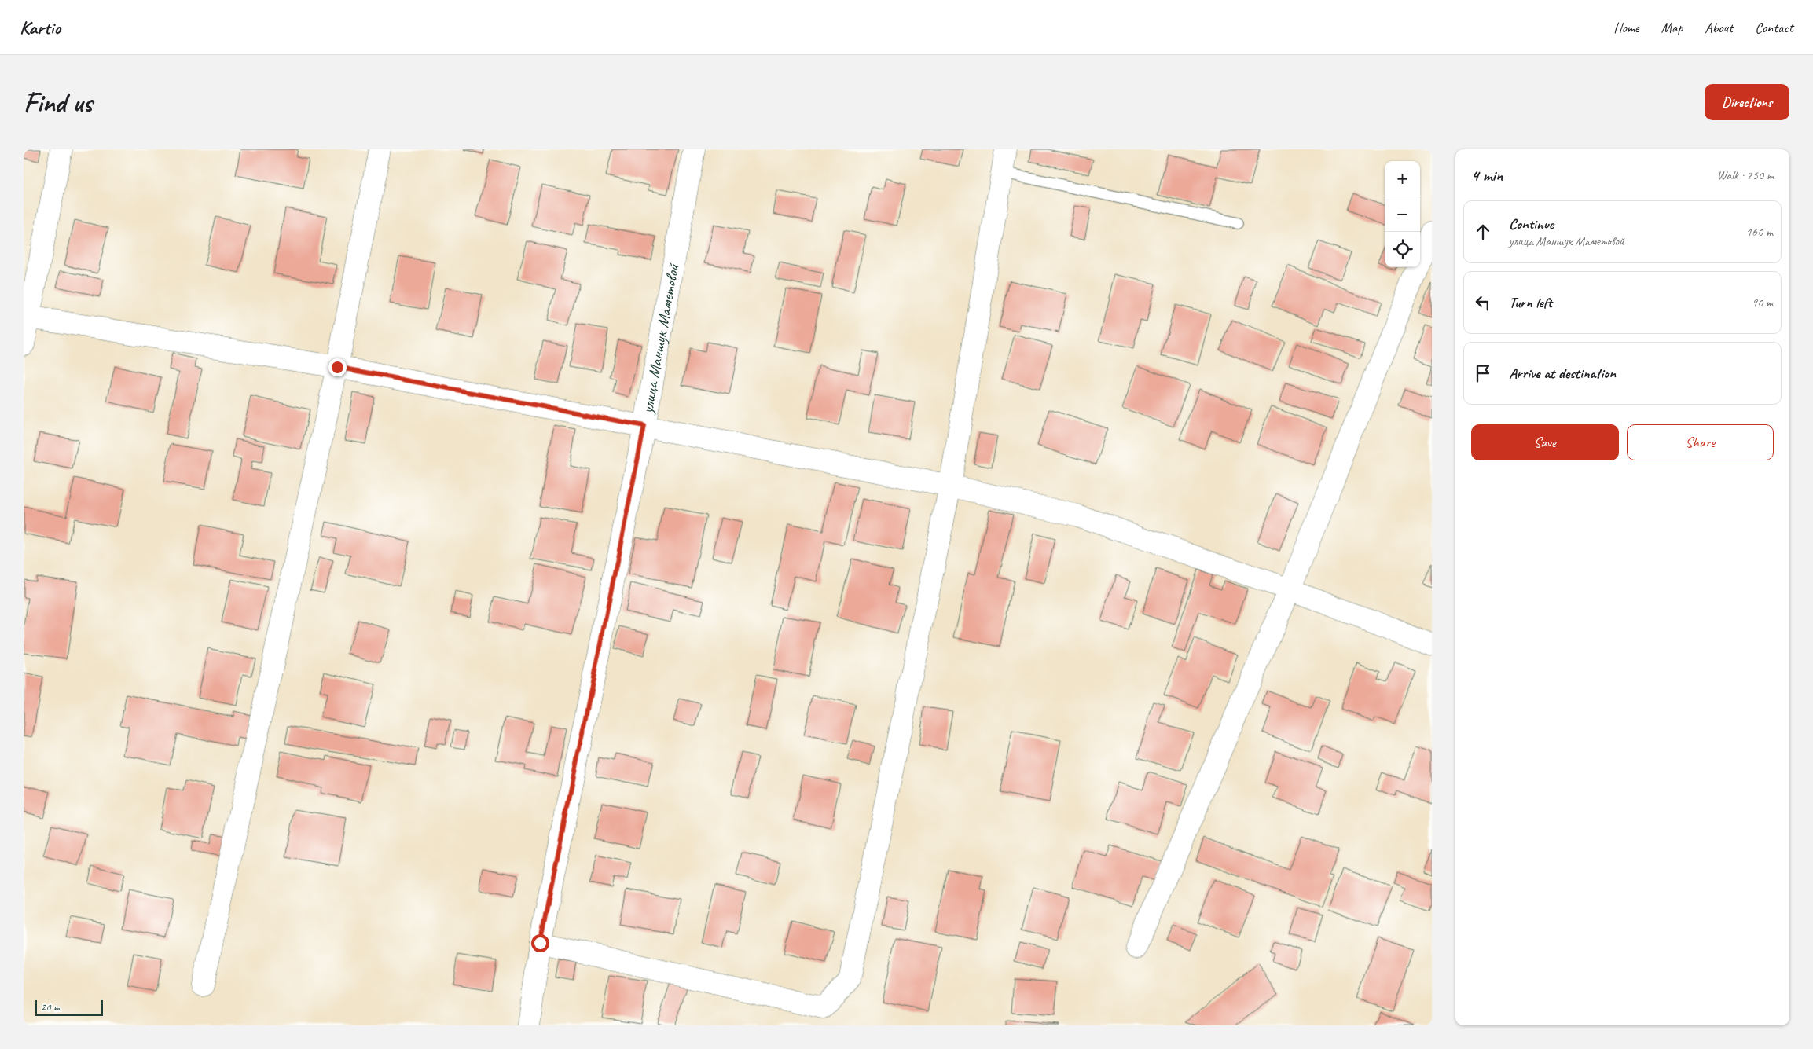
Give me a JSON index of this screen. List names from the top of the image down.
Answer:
{
  "streets": {
    "street": ["улица Маншук Маметовой"]
  },
  "scale_bar": "20 m",
  "page": {
    "header": "Kartio",
    "nav": [
      "Home",
      "Map",
      "About",
      "Contact"
    ],
    "buttons": [
      "Directions",
      ["Save", "Share"]
    ],
    "title": "Find us",
    "heading": ["4 min", "Walk · 250 m"],
    "map_buttons": ["+", "−"],
    "list": [
      ["Continue", "улица Маншук Маметовой", "160 m"],
      ["Turn left", "90 m"],
      "Arrive at destination"
    ],
    "scale": "20 m"
  }
}
